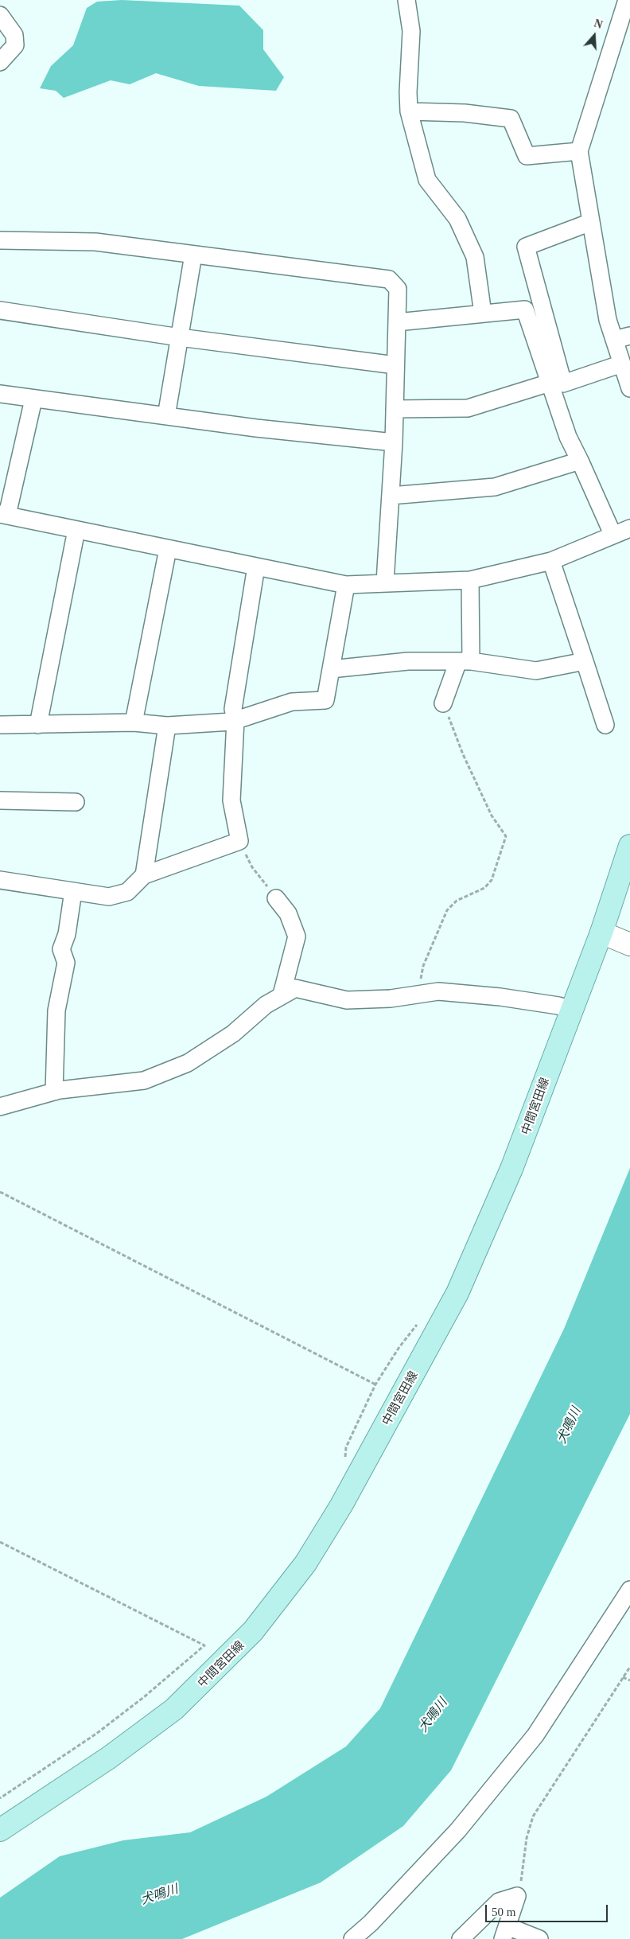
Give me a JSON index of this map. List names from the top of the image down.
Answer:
{
  "streets": {
    "main road": ["中間宮田線"]
  },
  "water": ["犬鳴川"],
  "scale_bar": "50 m",
  "north": "top"
}
